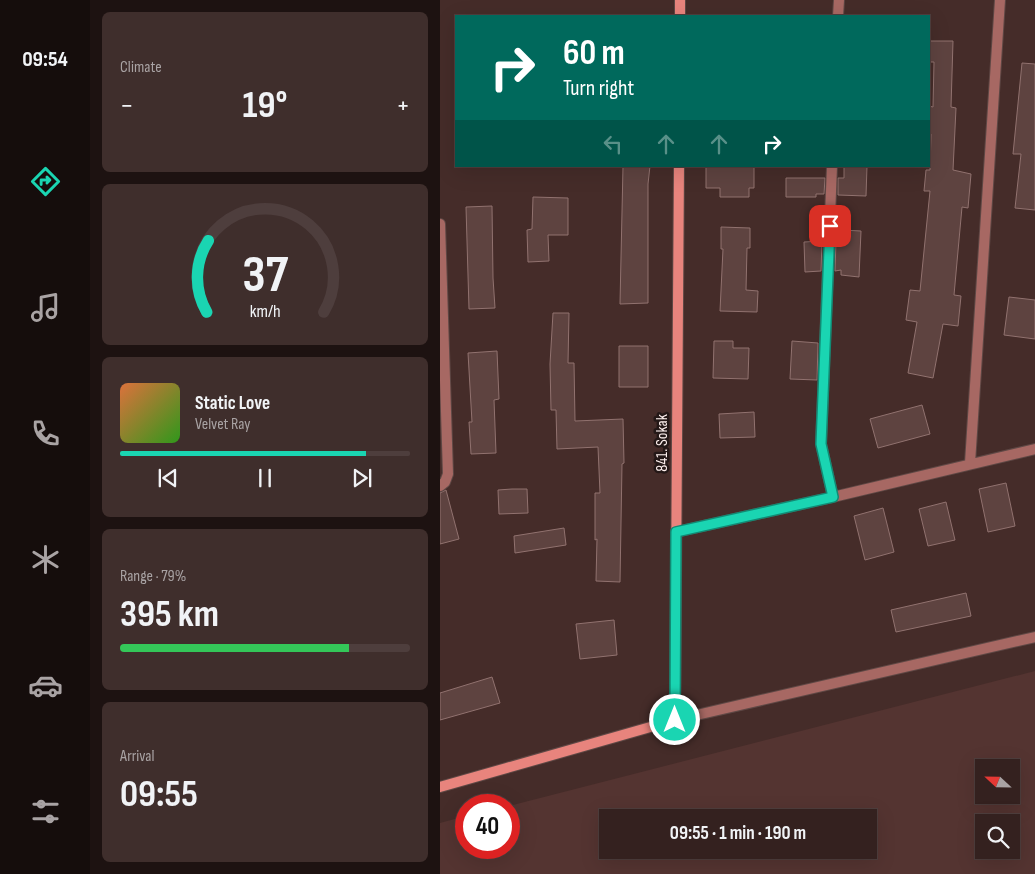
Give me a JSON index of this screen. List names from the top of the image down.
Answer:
{
  "streets": {
    "street": ["841. Sokak"]
  },
  "north": "left",
  "page": {
    "tabs": "09:54",
    "tile": [
      "Climate",
      ["Range · 79%", "395 km"],
      ["Arrival", "09:55"]
    ],
    "turn": ["60 m", "Turn right"],
    "heat": ["−", "19°", "+"],
    "song": ["Static Love", "Velvet Ray"],
    "limit": "40",
    "trip": "09:55 · 1 min · 190 m",
    "gauge": ["37", "km/h"]
  }
}
